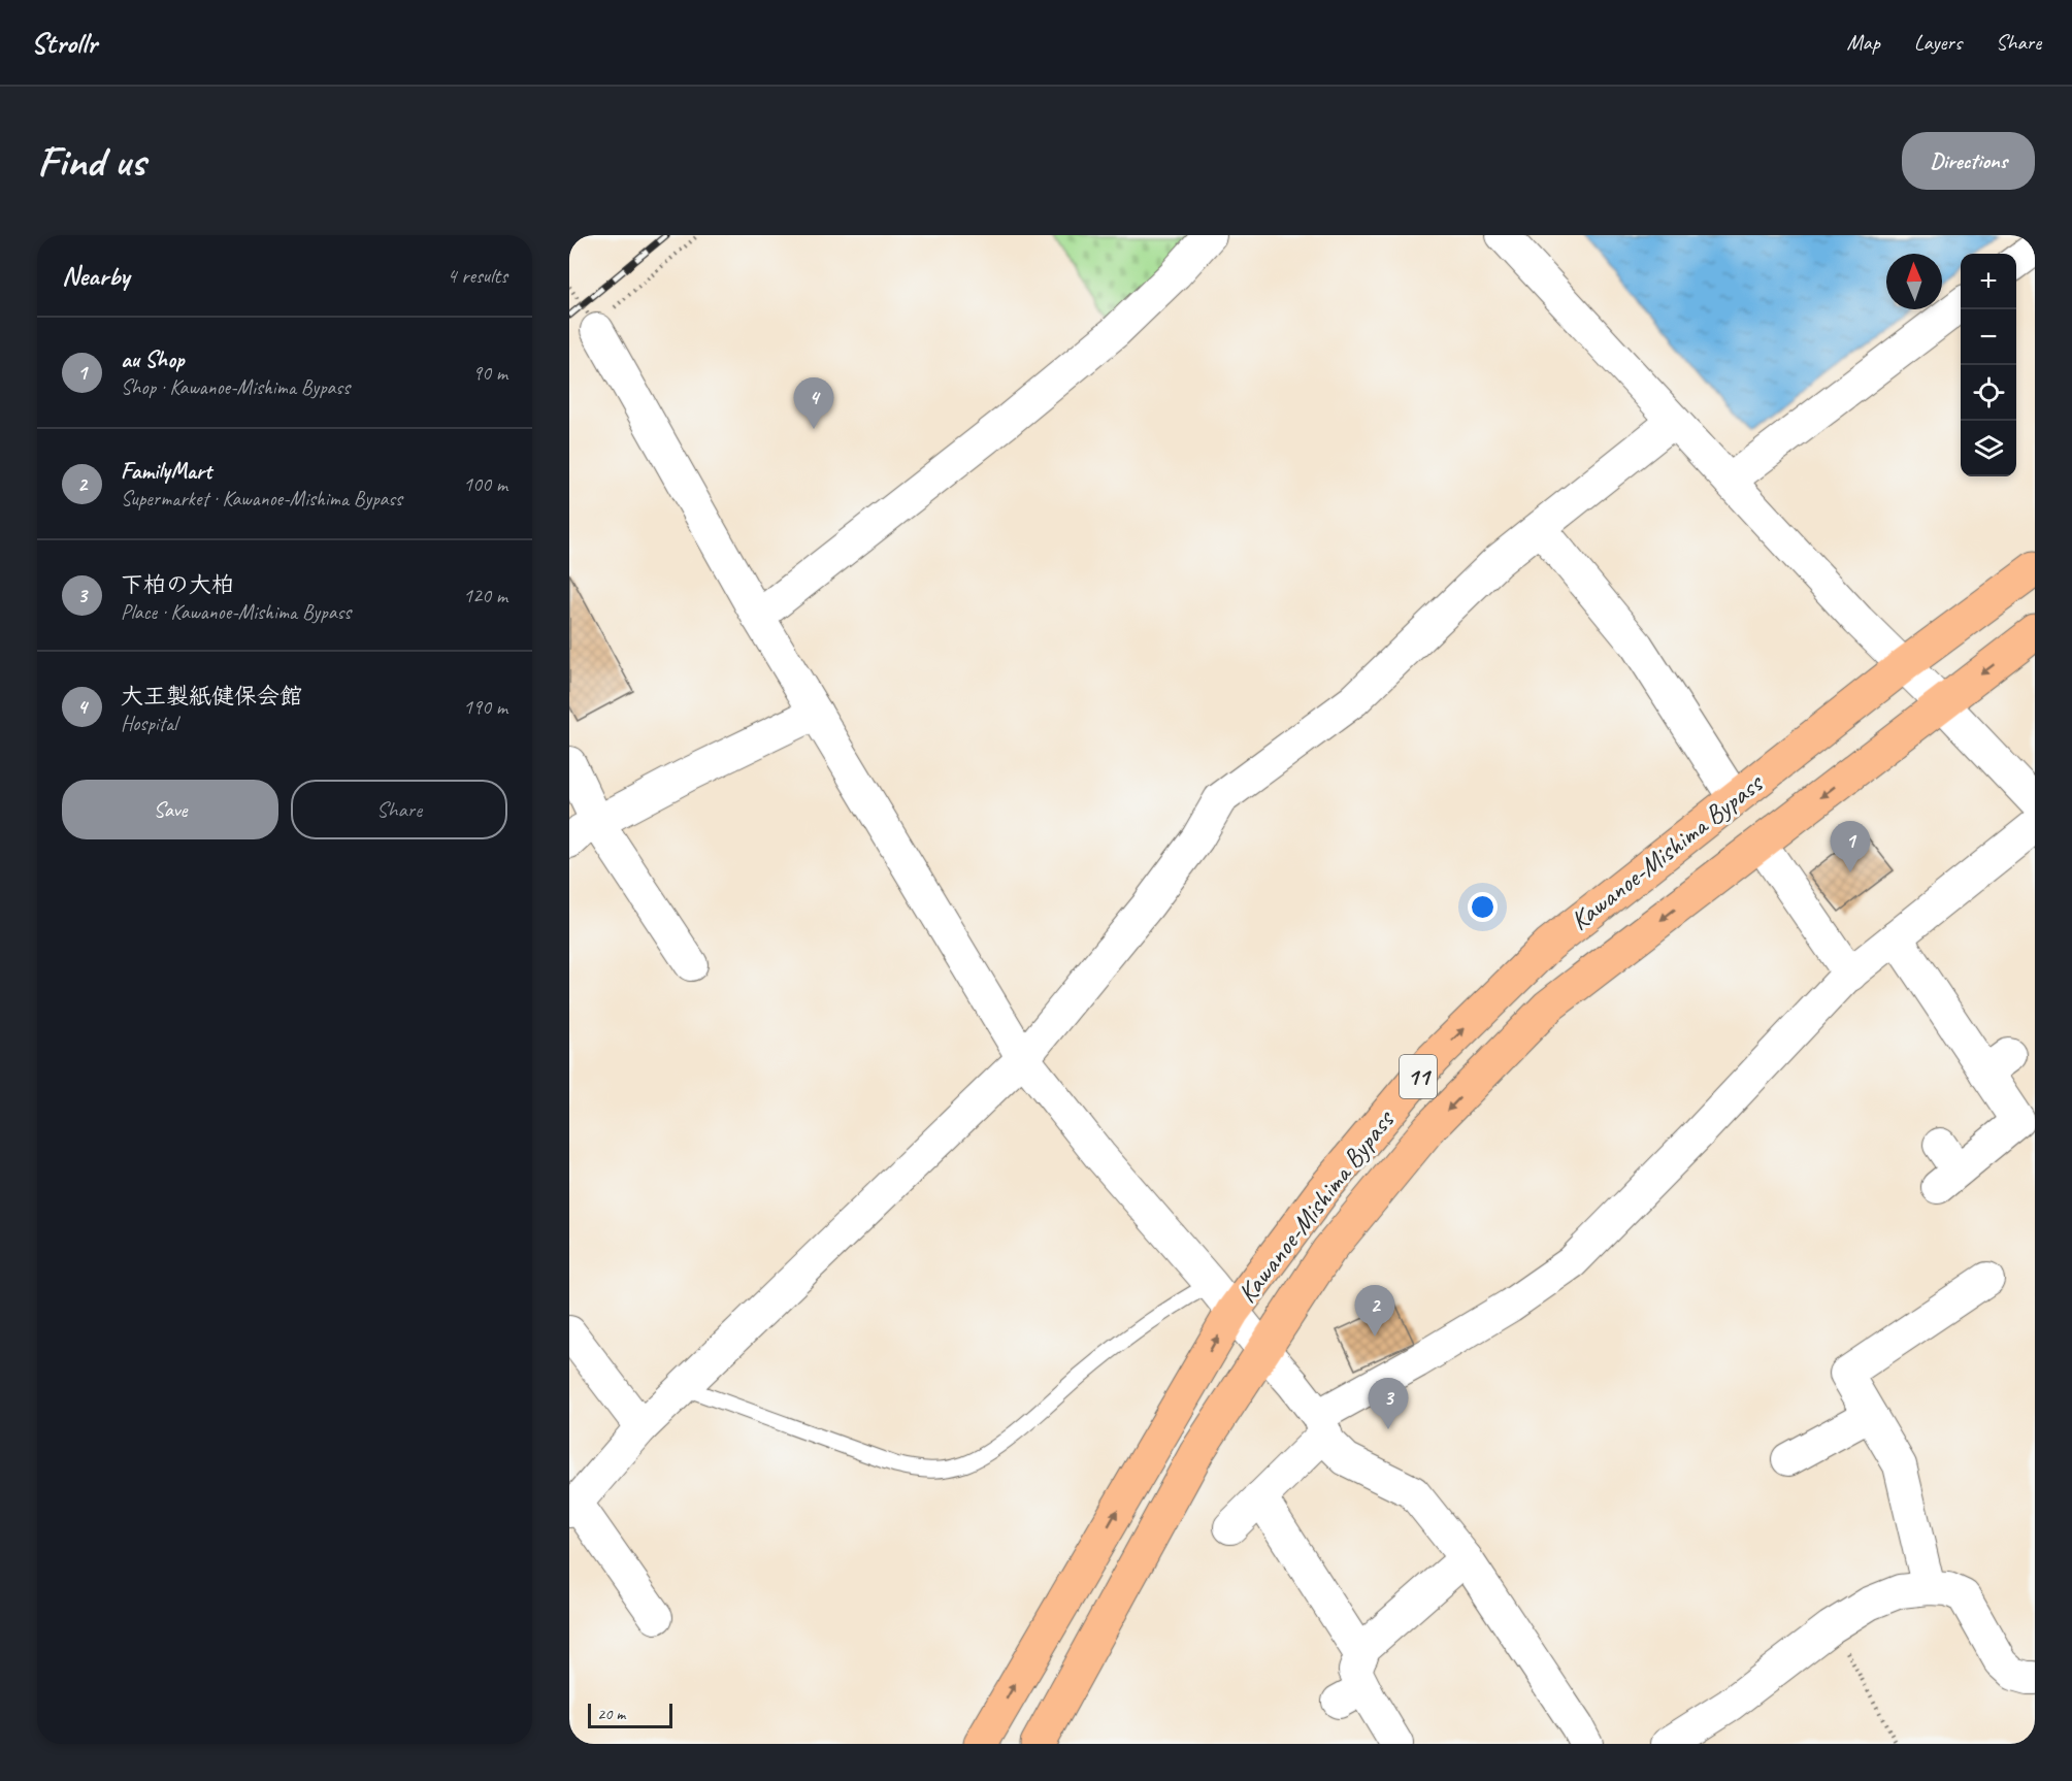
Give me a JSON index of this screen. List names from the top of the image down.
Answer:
{
  "streets": {
    "highway": ["Kawanoe-Mishima Bypass", "11"]
  },
  "scale_bar": "20 m",
  "north": "top",
  "page": {
    "header": "Strollr",
    "nav": ["Map", "Layers", "Share"],
    "buttons": [
      "Directions",
      ["Save", "Share"]
    ],
    "title": "Find us",
    "heading": ["Nearby", "4 results"],
    "map_buttons": ["+", "−"],
    "list": [
      {
        "mark": "1",
        "name": "au Shop",
        "note": "Shop · Kawanoe-Mishima Bypass",
        "value": "90 m"
      },
      {
        "mark": "2",
        "name": "FamilyMart",
        "note": "Supermarket · Kawanoe-Mishima Bypass",
        "value": "100 m"
      },
      {
        "mark": "3",
        "name": "下柏の大柏",
        "note": "Place · Kawanoe-Mishima Bypass",
        "value": "120 m"
      },
      {
        "mark": "4",
        "name": "大王製紙健保会館",
        "note": "Hospital",
        "value": "190 m"
      }
    ],
    "pins": [
      "4",
      "1",
      "2",
      "3"
    ],
    "scale": "20 m"
  }
}
